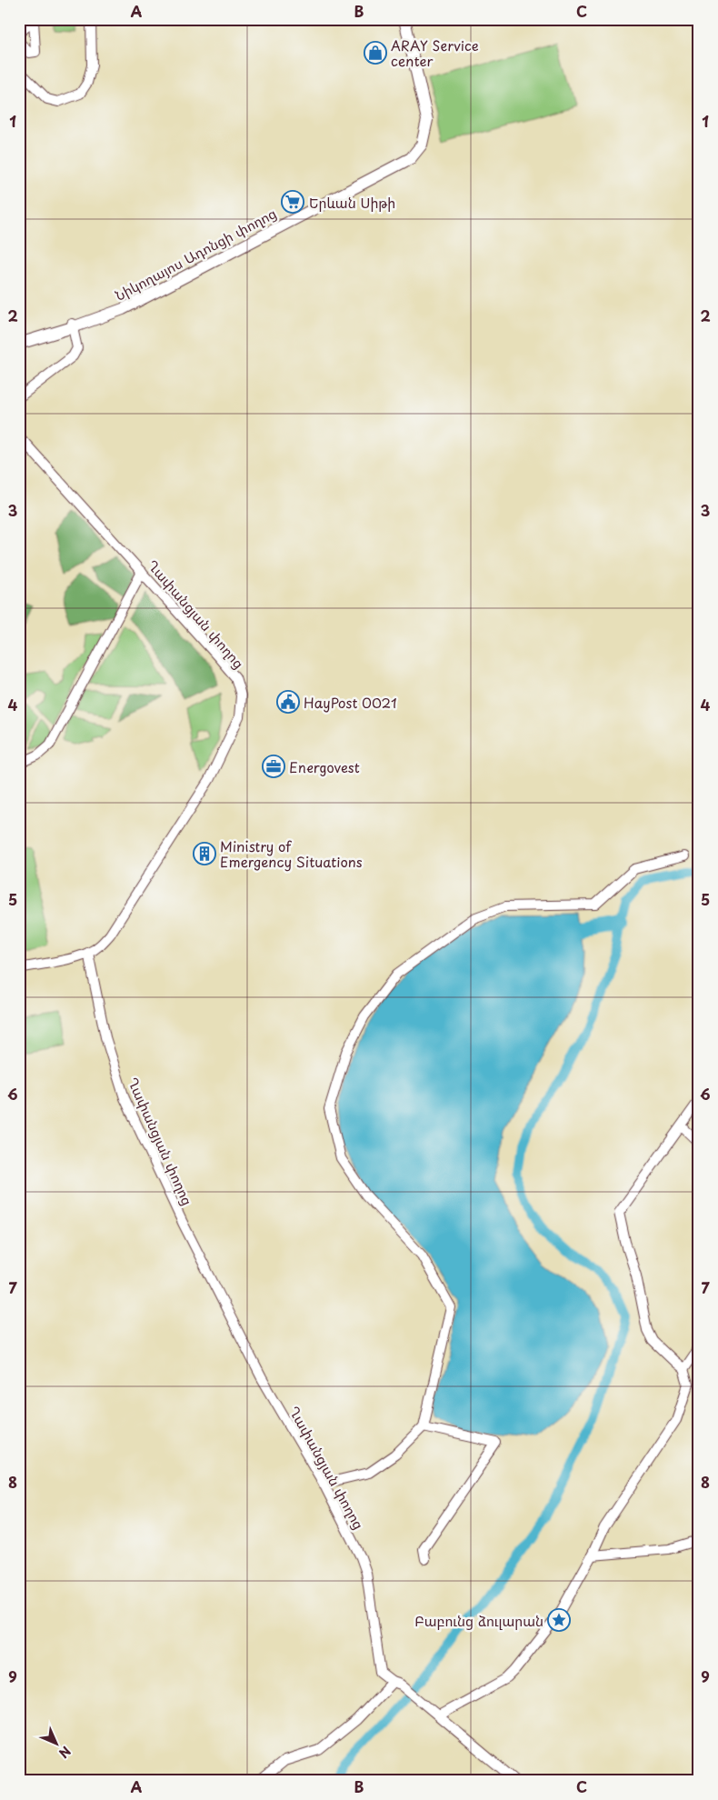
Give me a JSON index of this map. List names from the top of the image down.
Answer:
{
  "streets": {
    "street": ["Նիկողայոս Ադոնցի փողոց", "Ղափանցյան փողոց"]
  },
  "places": {
    "shop": ["ARAY Service center"],
    "supermarket": ["Երևան Սիթի"],
    "public building": ["HayPost 0021"],
    "office": ["Energovest"],
    "building": ["Ministry of Emergency Situations"],
    "place": ["Բաբունց ձուլարան"]
  },
  "north": "bottom right",
  "grid": {
    "columns": ["A", "B", "C"],
    "rows": [
      "1",
      "2",
      "3",
      "4",
      "5",
      "6",
      "7",
      "8",
      "9"
    ]
  }
}
